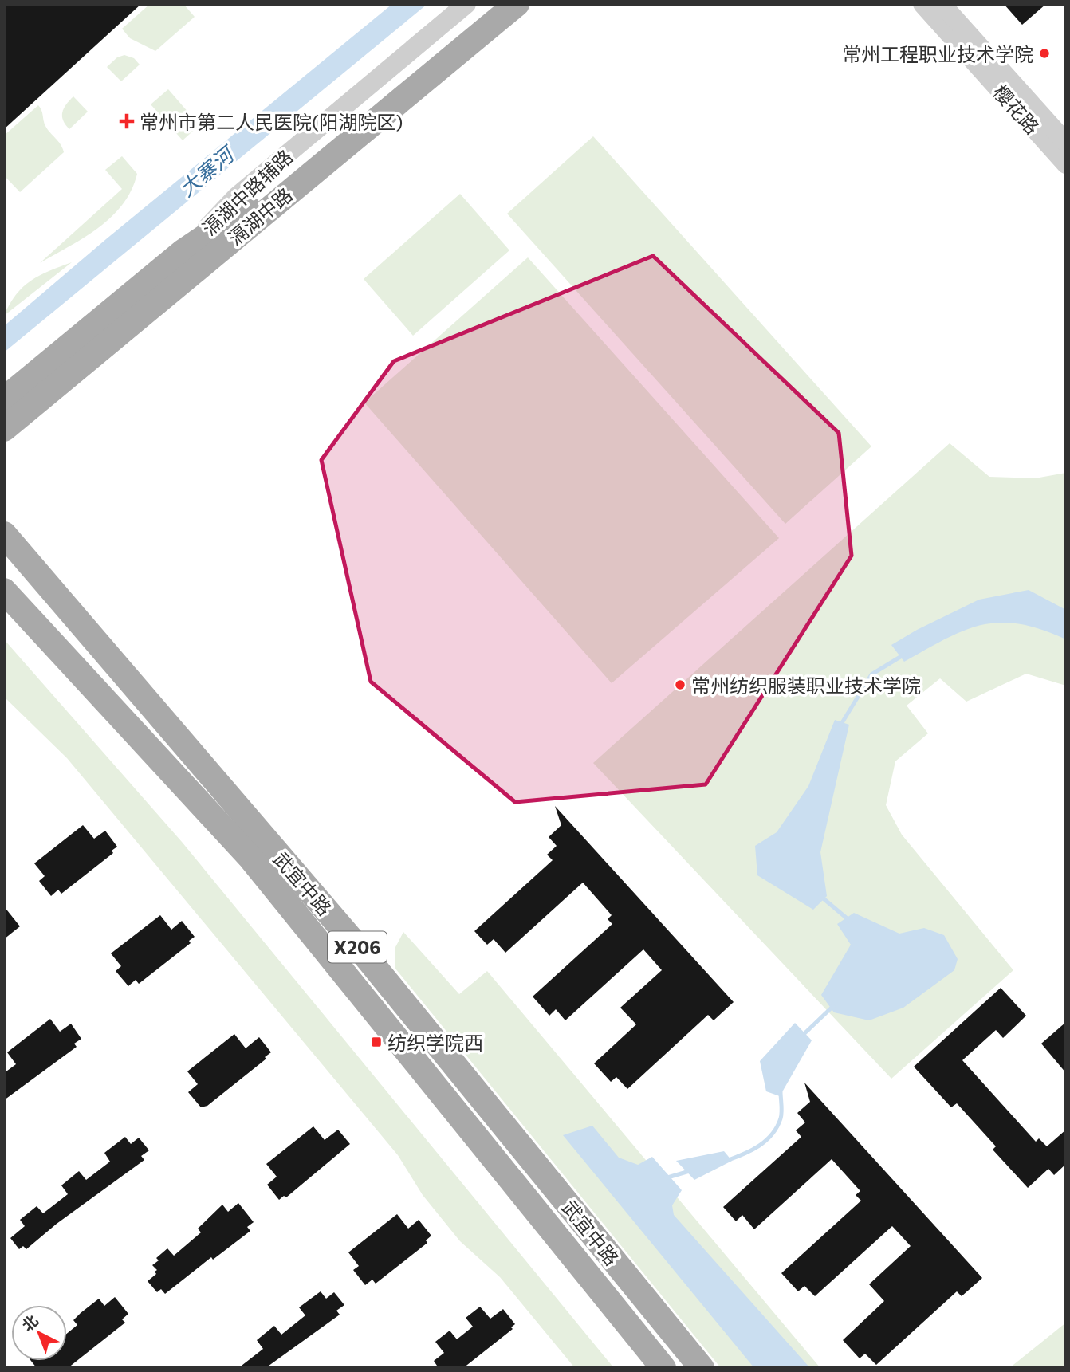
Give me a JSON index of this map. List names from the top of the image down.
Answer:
{
  "streets": {
    "main road": ["滆湖中路", "武宜中路", "X206"],
    "street": ["樱花路", "滆湖中路辅路"]
  },
  "crossings": [
    ["滆湖中路辅路", "滆湖中路"]
  ],
  "water": ["大寨河"],
  "places": {
    "other": ["常州工程职业技术学院", "常州纺织服装职业技术学院"],
    "health": ["常州市第二人民医院(阳湖院区)"],
    "transit": ["纺织学院西"]
  },
  "north": "top left"
}
